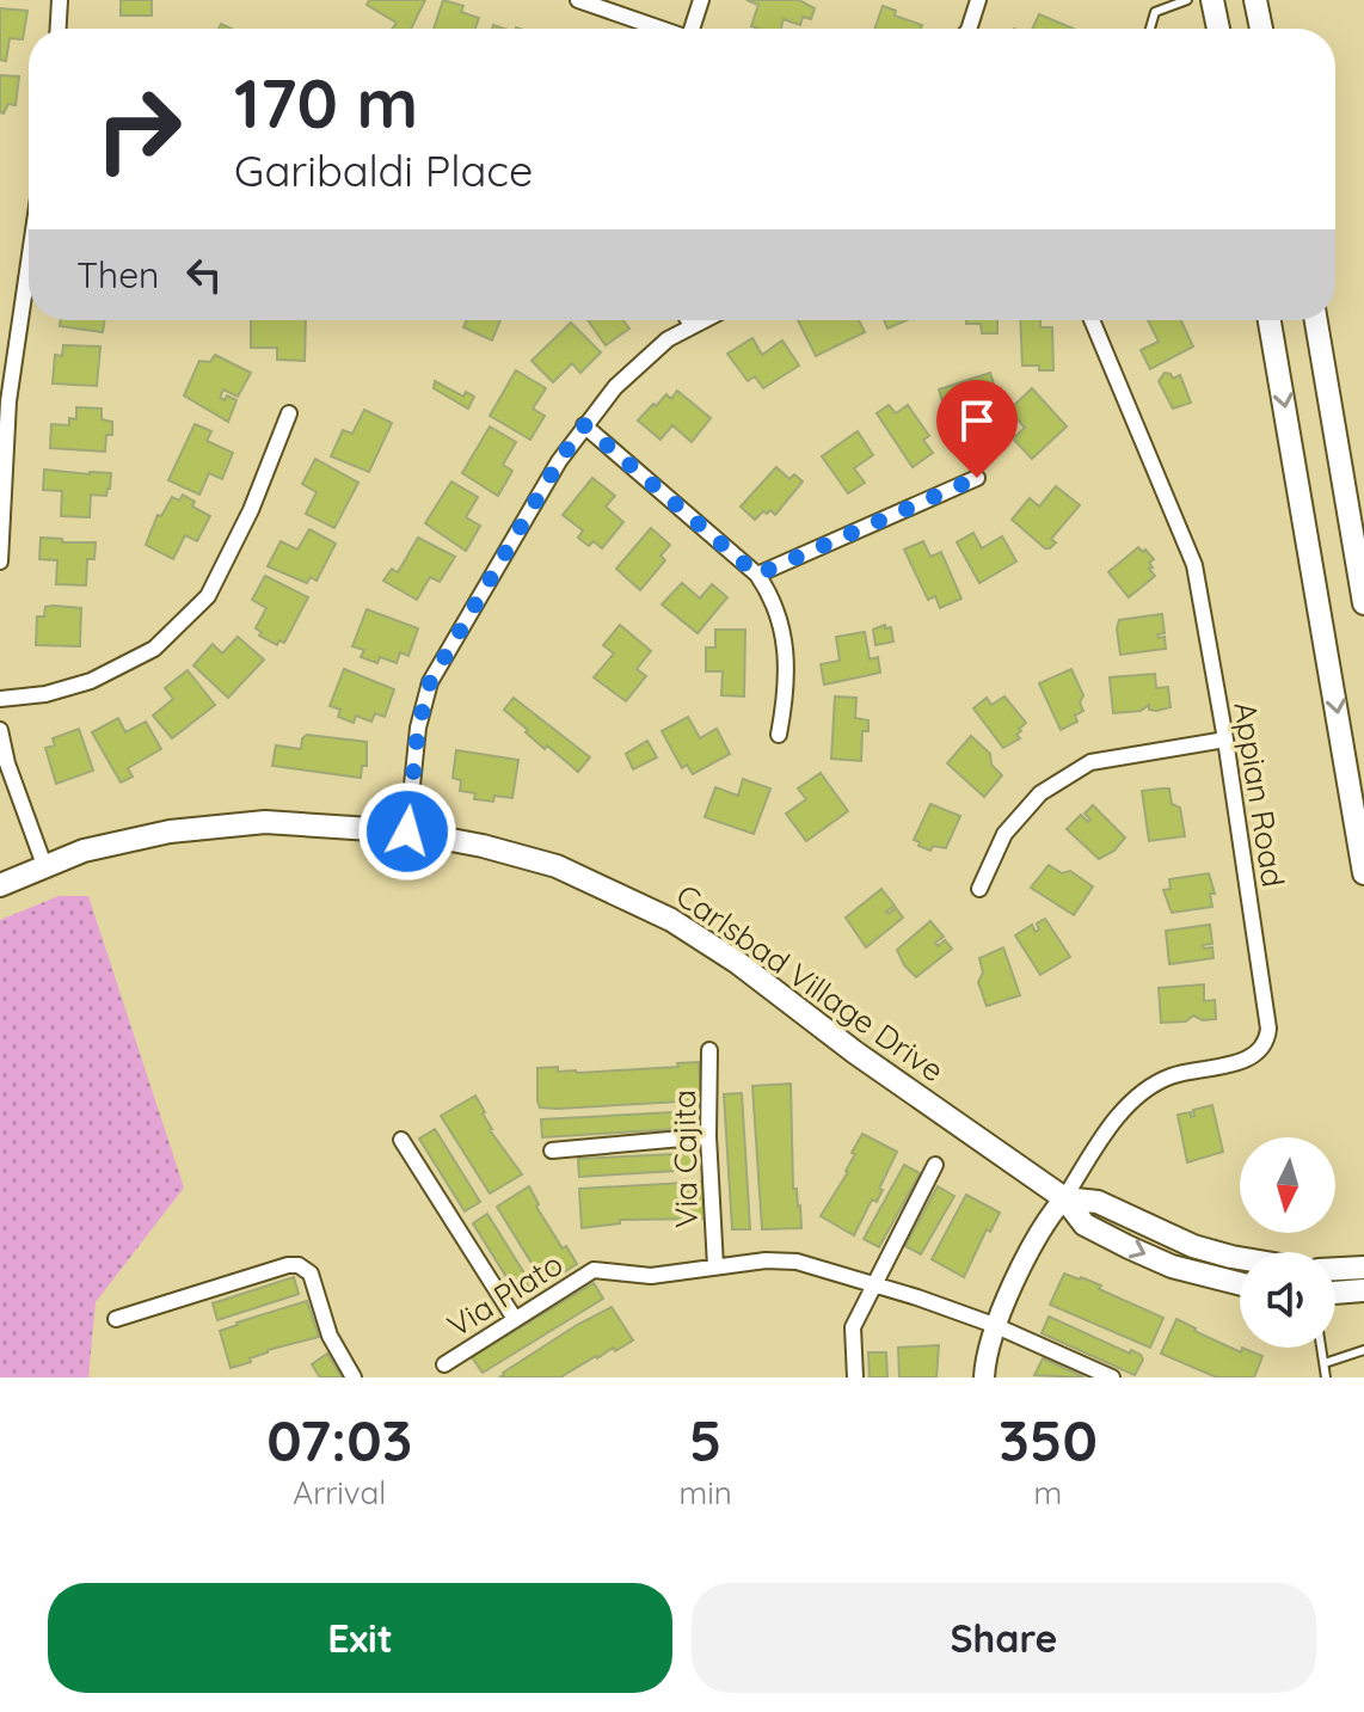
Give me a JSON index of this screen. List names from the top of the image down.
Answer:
{
  "streets": {
    "main road": ["Carlsbad Village Drive"],
    "street": ["Appian Road", "Via Cajita", "Via Plato"]
  },
  "crossings": [
    ["Appian Road", "Carlsbad Village Drive"],
    ["Via Cajita", "Via Plato"]
  ],
  "north": "bottom",
  "page": {
    "turn": ["170 m", "Garibaldi Place"],
    "then": "Then",
    "eta": [
      "07:03",
      "Arrival",
      "5",
      "min",
      "350",
      "m"
    ],
    "buttons": ["Exit", "Share"]
  }
}
